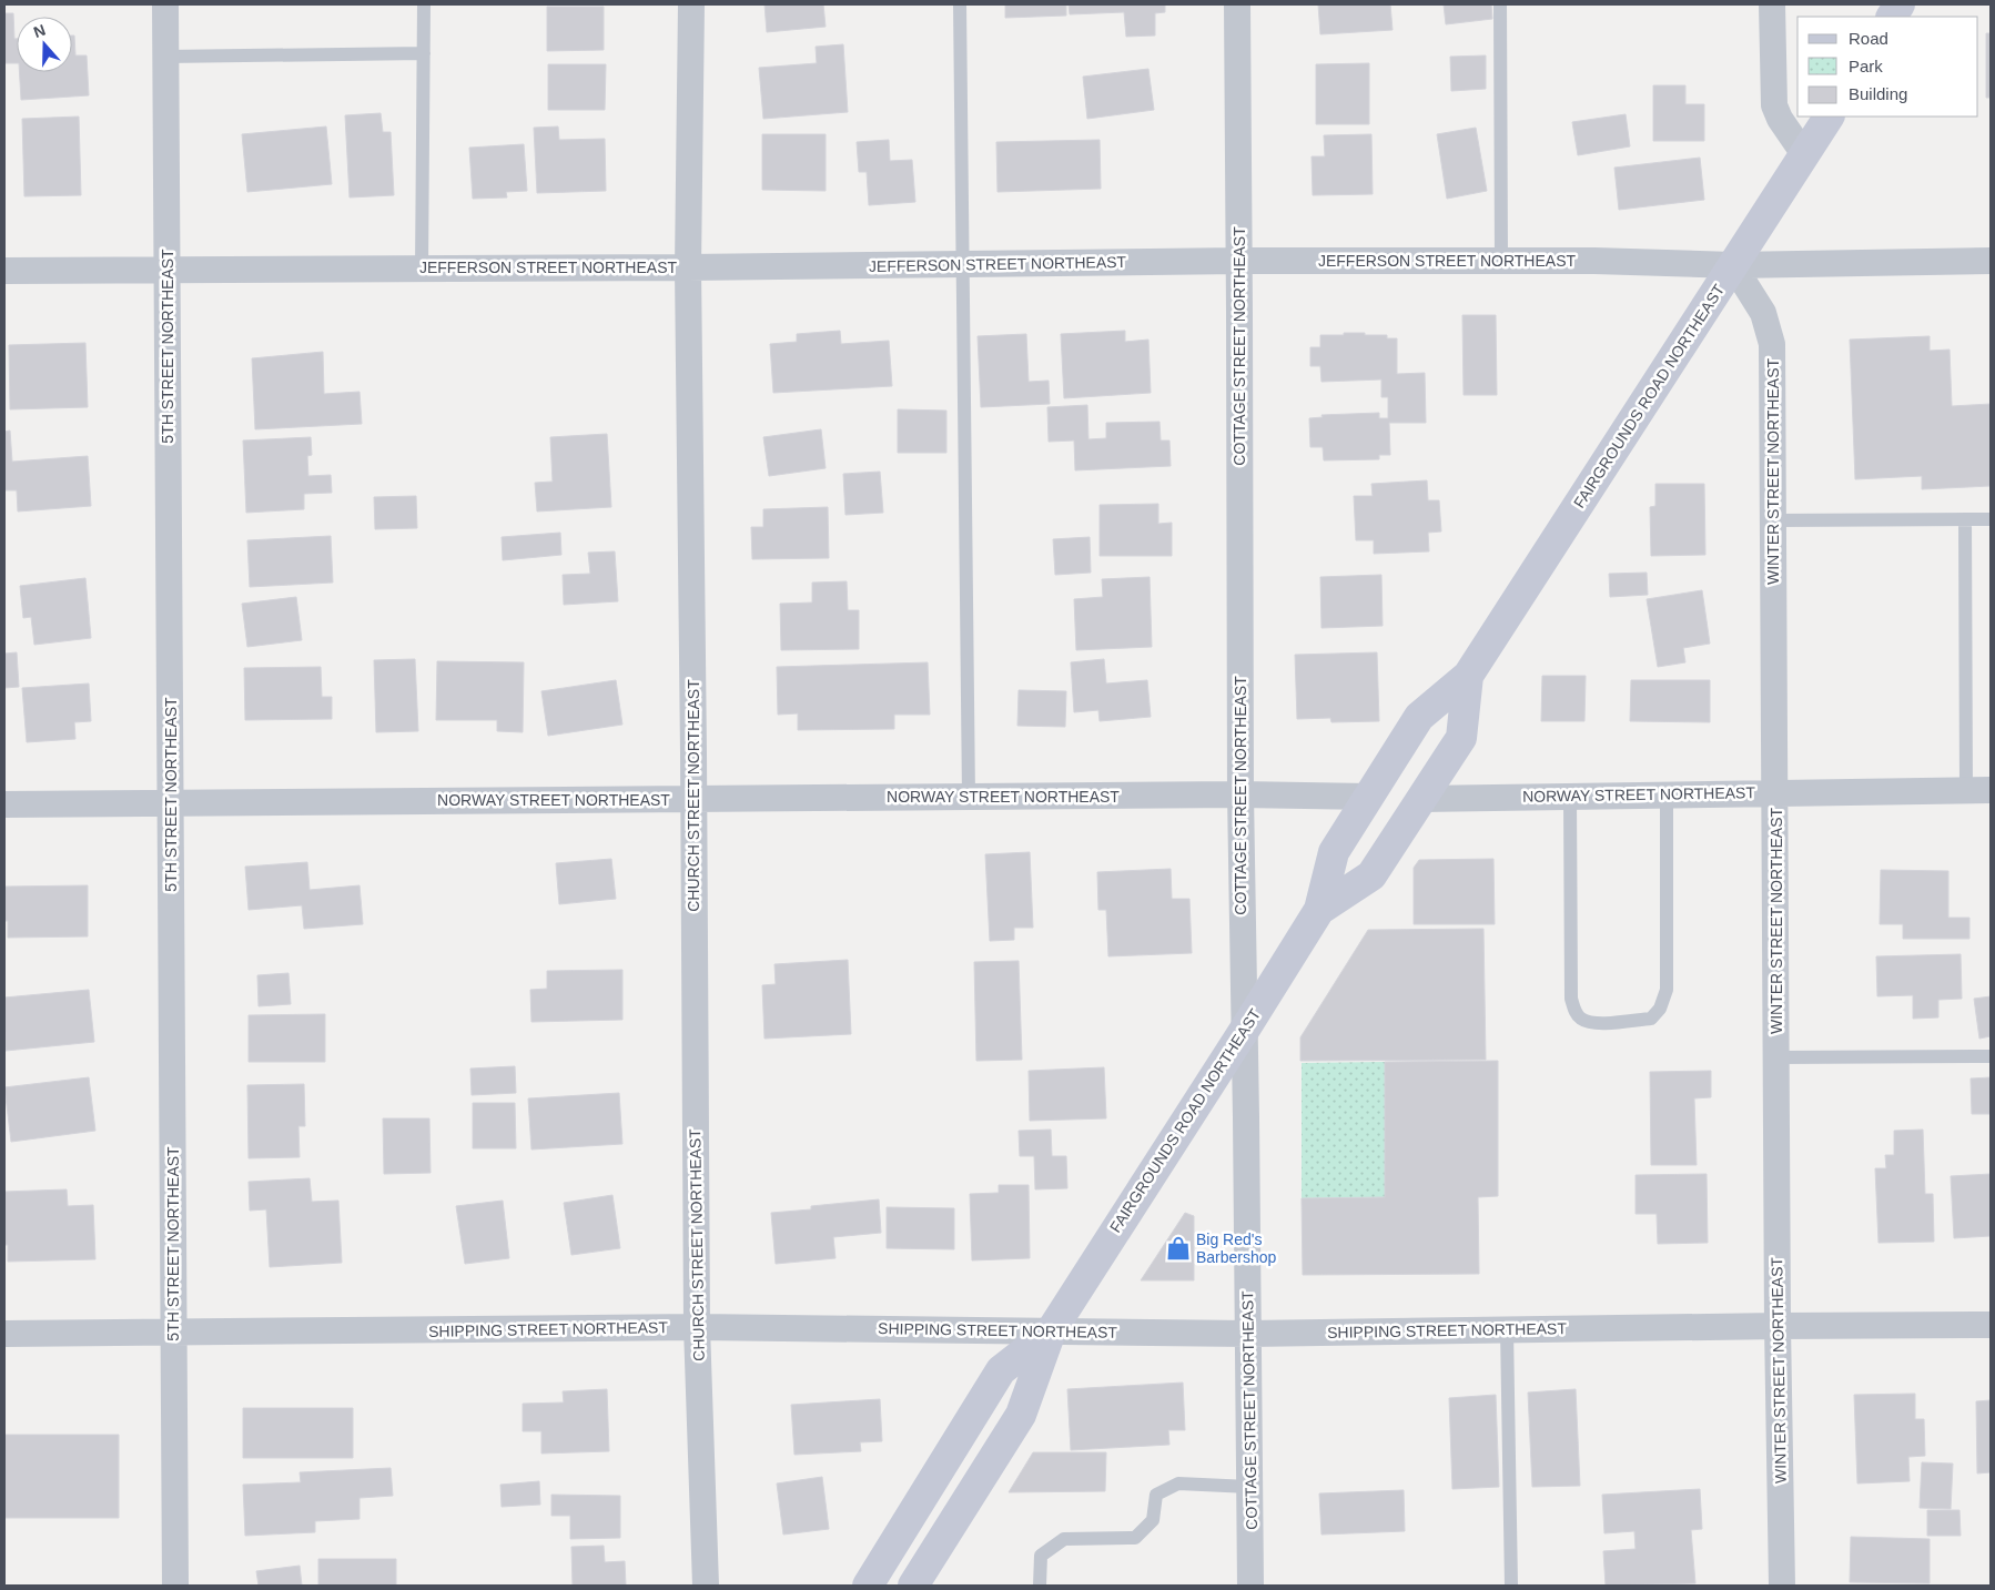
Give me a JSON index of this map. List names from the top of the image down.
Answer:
{
  "streets": {
    "street": [
      "JEFFERSON STREET NORTHEAST",
      "5TH STREET NORTHEAST",
      "COTTAGE STREET NORTHEAST",
      "FAIRGROUNDS ROAD NORTHEAST",
      "WINTER STREET NORTHEAST",
      "NORWAY STREET NORTHEAST",
      "CHURCH STREET NORTHEAST",
      "SHIPPING STREET NORTHEAST"
    ]
  },
  "crossings": [
    ["JEFFERSON STREET NORTHEAST", "5TH STREET NORTHEAST"],
    ["JEFFERSON STREET NORTHEAST", "COTTAGE STREET NORTHEAST"],
    ["JEFFERSON STREET NORTHEAST", "FAIRGROUNDS ROAD NORTHEAST"],
    ["JEFFERSON STREET NORTHEAST", "WINTER STREET NORTHEAST"],
    ["JEFFERSON STREET NORTHEAST", "CHURCH STREET NORTHEAST"],
    ["5TH STREET NORTHEAST", "NORWAY STREET NORTHEAST"],
    ["5TH STREET NORTHEAST", "SHIPPING STREET NORTHEAST"],
    ["COTTAGE STREET NORTHEAST", "FAIRGROUNDS ROAD NORTHEAST"],
    ["COTTAGE STREET NORTHEAST", "NORWAY STREET NORTHEAST"],
    ["COTTAGE STREET NORTHEAST", "SHIPPING STREET NORTHEAST"],
    ["FAIRGROUNDS ROAD NORTHEAST", "WINTER STREET NORTHEAST"],
    ["FAIRGROUNDS ROAD NORTHEAST", "NORWAY STREET NORTHEAST"],
    ["FAIRGROUNDS ROAD NORTHEAST", "SHIPPING STREET NORTHEAST"],
    ["WINTER STREET NORTHEAST", "NORWAY STREET NORTHEAST"],
    ["WINTER STREET NORTHEAST", "SHIPPING STREET NORTHEAST"],
    ["NORWAY STREET NORTHEAST", "CHURCH STREET NORTHEAST"],
    ["CHURCH STREET NORTHEAST", "SHIPPING STREET NORTHEAST"]
  ],
  "places": {
    "shop": ["Big Red's Barbershop"]
  },
  "legend": ["Road", "Park", "Building"],
  "north": "top"
}
